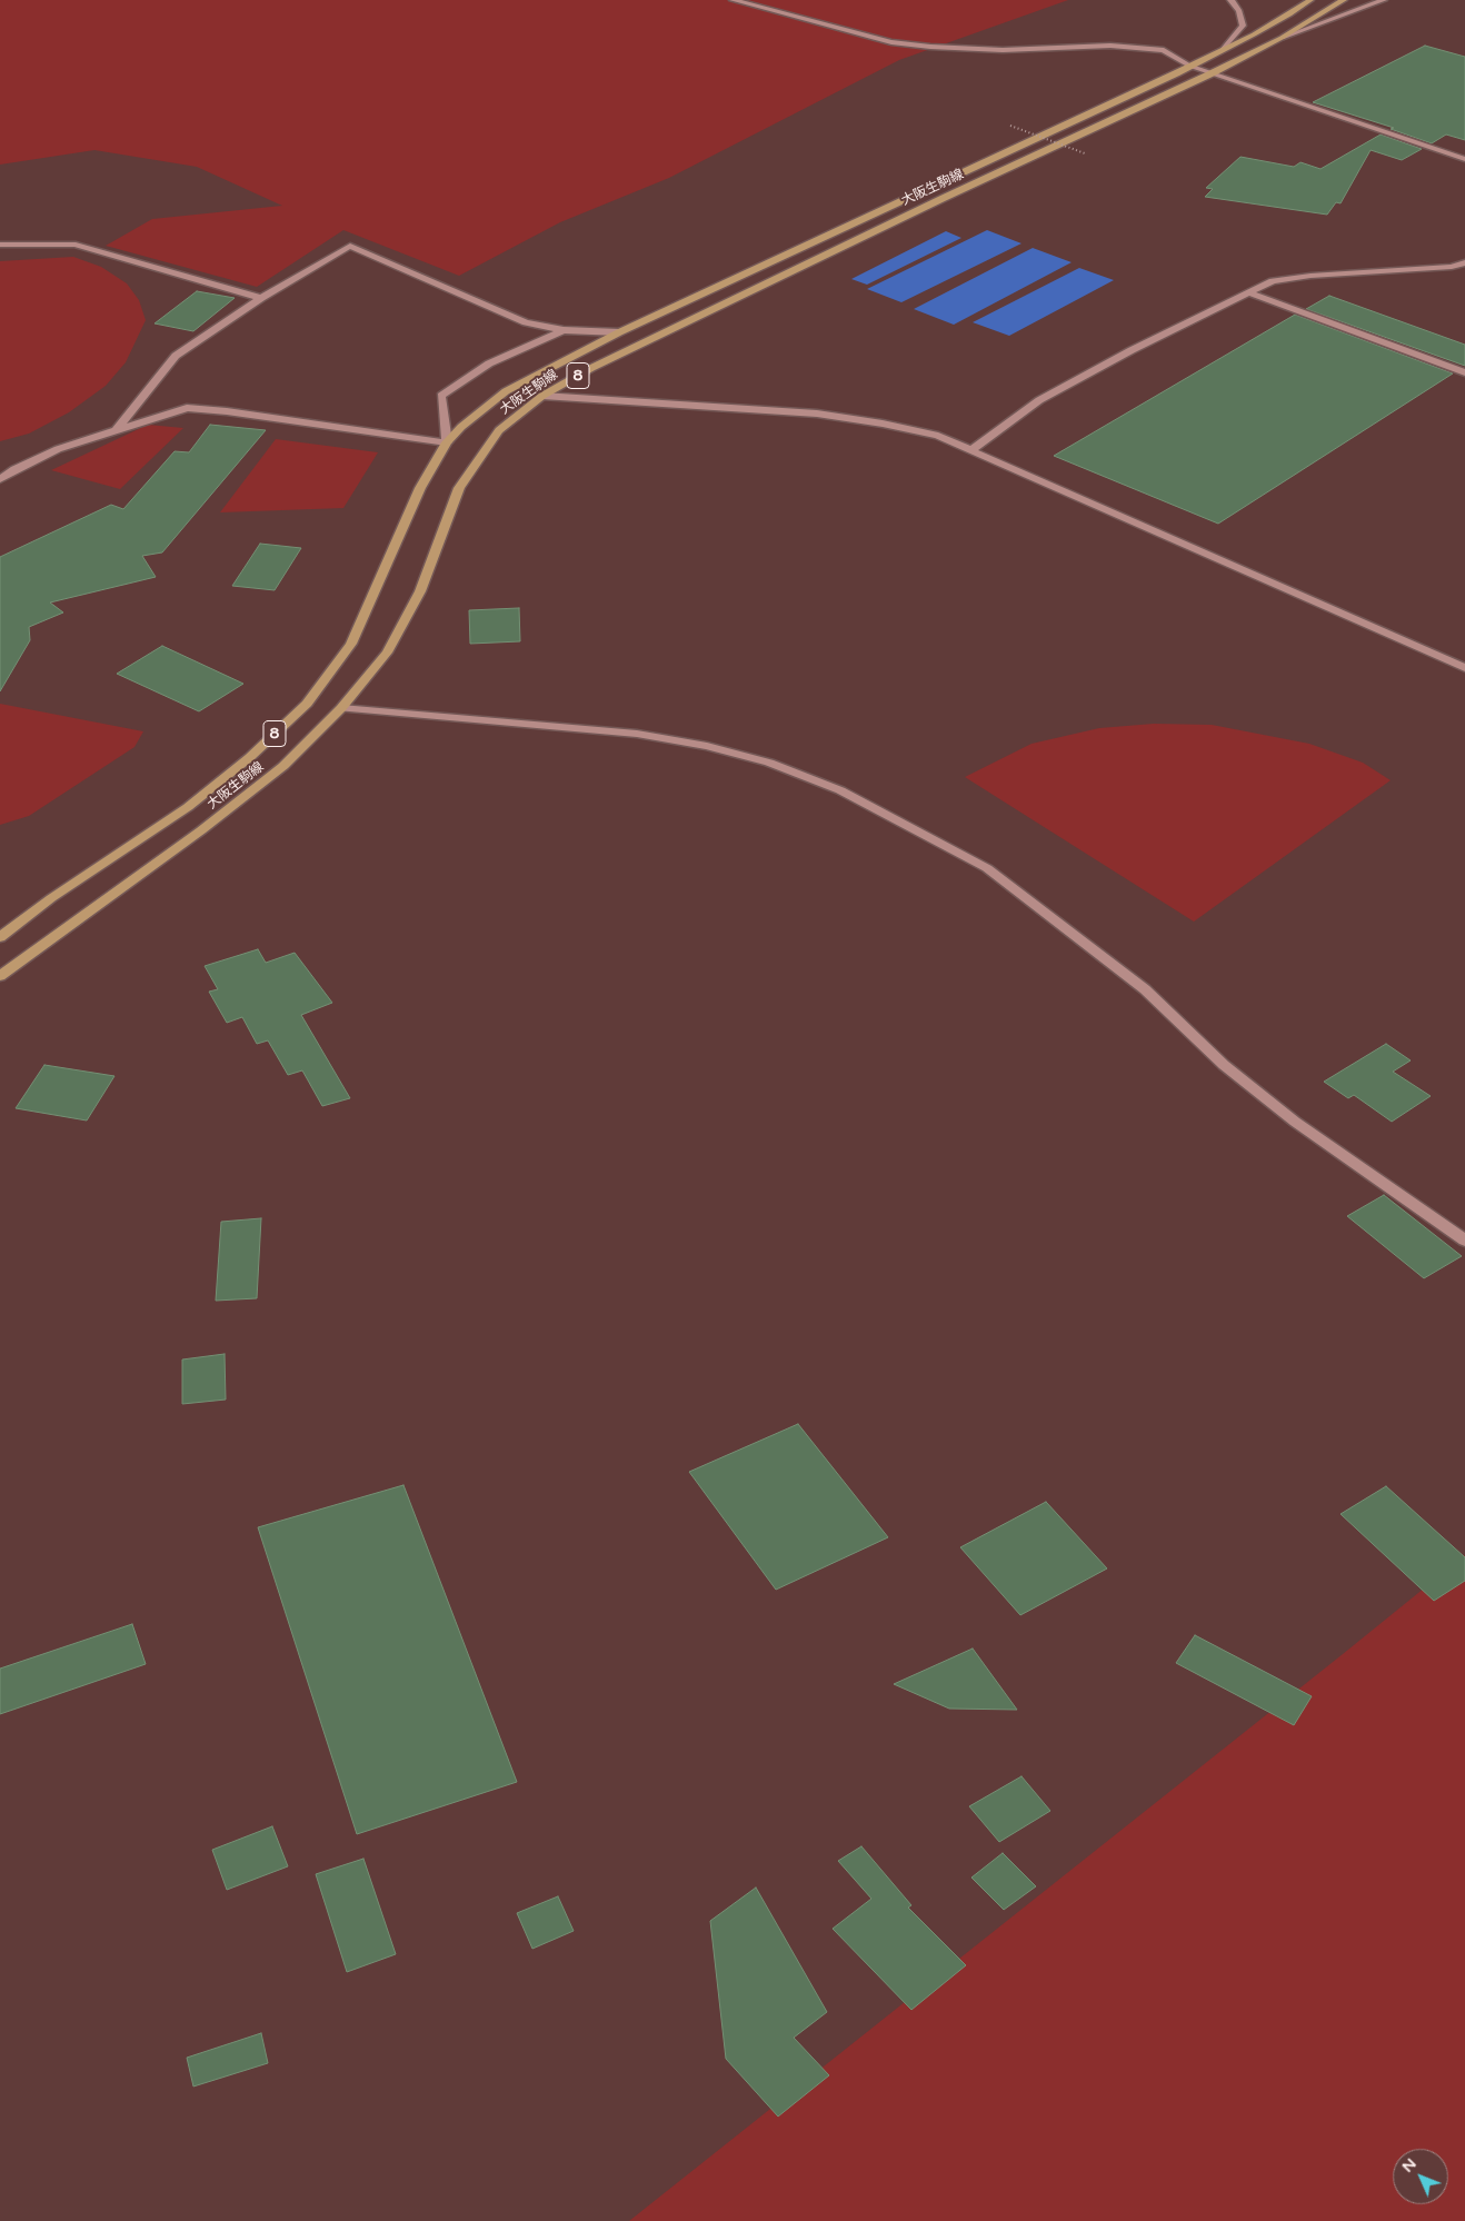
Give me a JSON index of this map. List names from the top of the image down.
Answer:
{
  "streets": {
    "main road": ["大阪生駒線", "8"]
  },
  "north": "top left"
}
